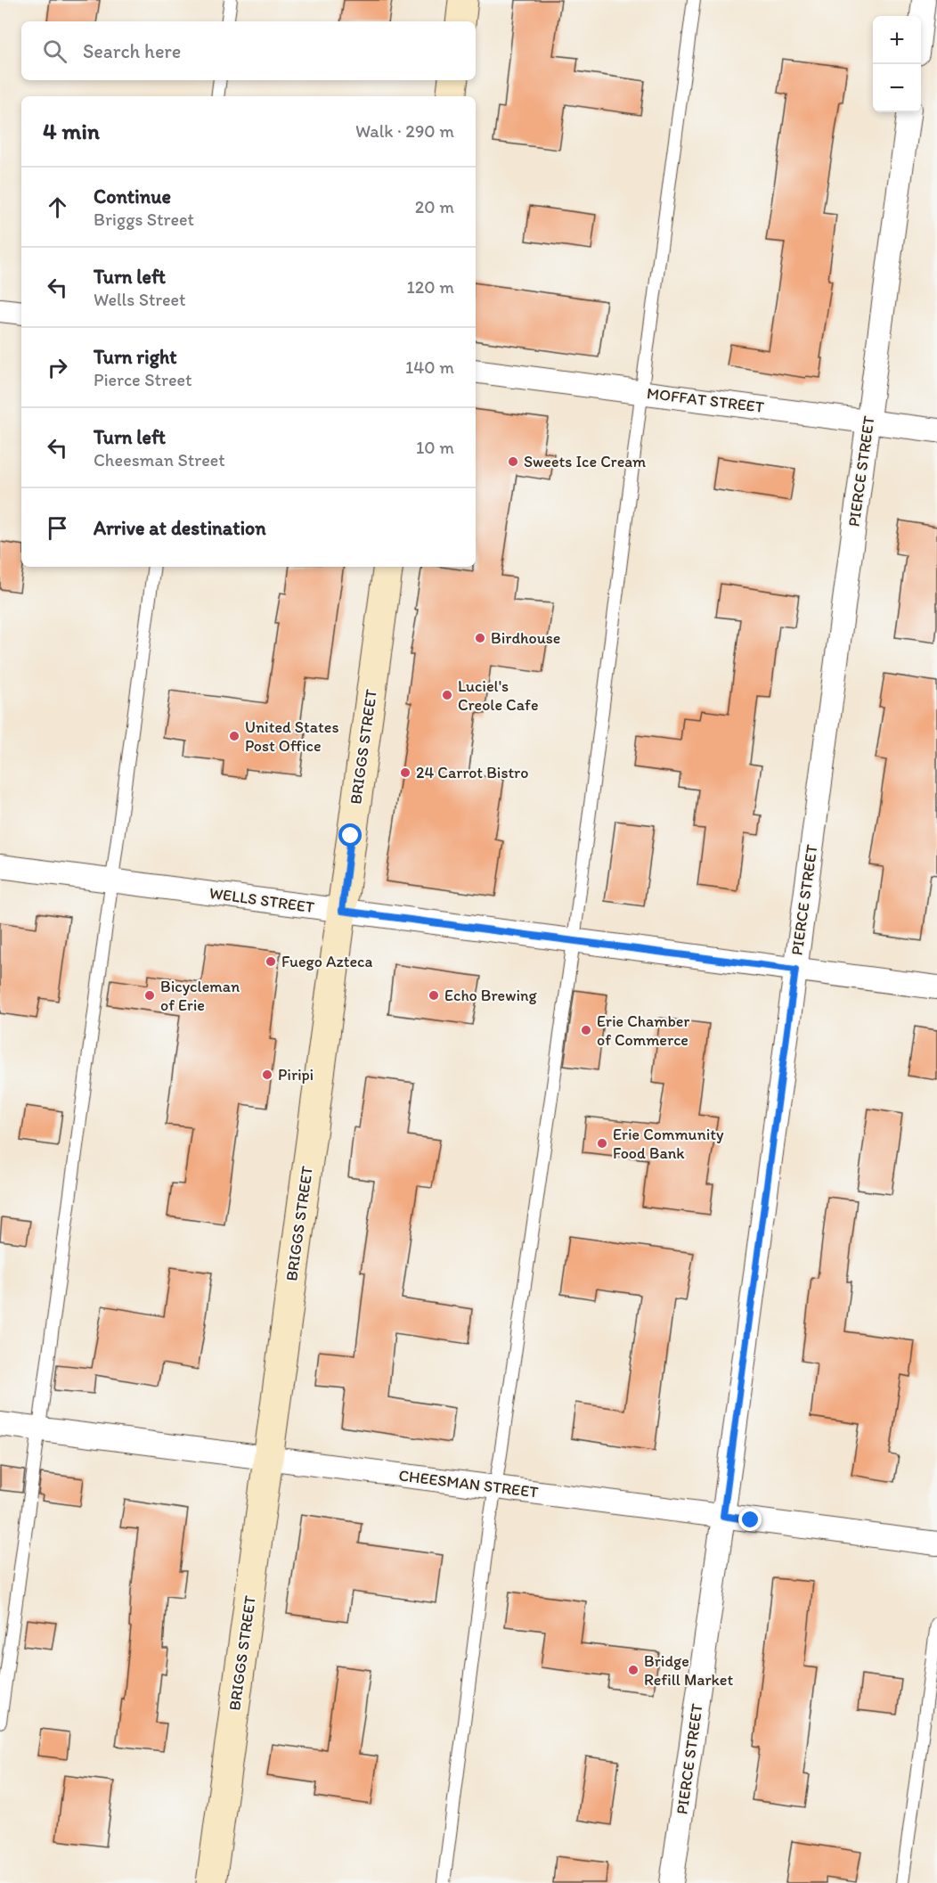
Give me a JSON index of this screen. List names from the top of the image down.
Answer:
{
  "streets": {
    "street": [
      "MOFFAT STREET",
      "PIERCE STREET",
      "BRIGGS STREET",
      "WELLS STREET",
      "CHEESMAN STREET"
    ]
  },
  "crossings": [
    ["MOFFAT STREET", "PIERCE STREET"],
    ["PIERCE STREET", "WELLS STREET"],
    ["PIERCE STREET", "CHEESMAN STREET"],
    ["BRIGGS STREET", "WELLS STREET"],
    ["BRIGGS STREET", "CHEESMAN STREET"]
  ],
  "places": [
    "Sweets Ice Cream",
    "Birdhouse",
    "Luciel's Creole Cafe",
    "United States Post Office",
    "24 Carrot Bistro",
    "Fuego Azteca",
    "Bicycleman of Erie",
    "Echo Brewing",
    "Erie Chamber of Commerce",
    "Piripi",
    "Erie Community Food Bank",
    "Bridge Refill Market"
  ],
  "page": {
    "map_buttons": ["+", "−"],
    "search": "Search here",
    "heading": ["4 min", "Walk · 290 m"],
    "list": [
      ["Continue", "Briggs Street", "20 m"],
      ["Turn left", "Wells Street", "120 m"],
      ["Turn right", "Pierce Street", "140 m"],
      ["Turn left", "Cheesman Street", "10 m"],
      "Arrive at destination"
    ]
  }
}
